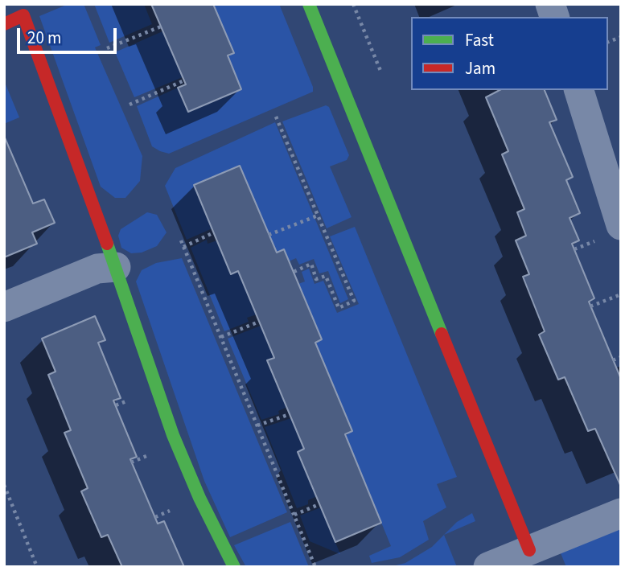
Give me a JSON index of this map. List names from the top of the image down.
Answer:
{
  "legend": ["Fast", "Jam"],
  "scale_bar": "20 m"
}
